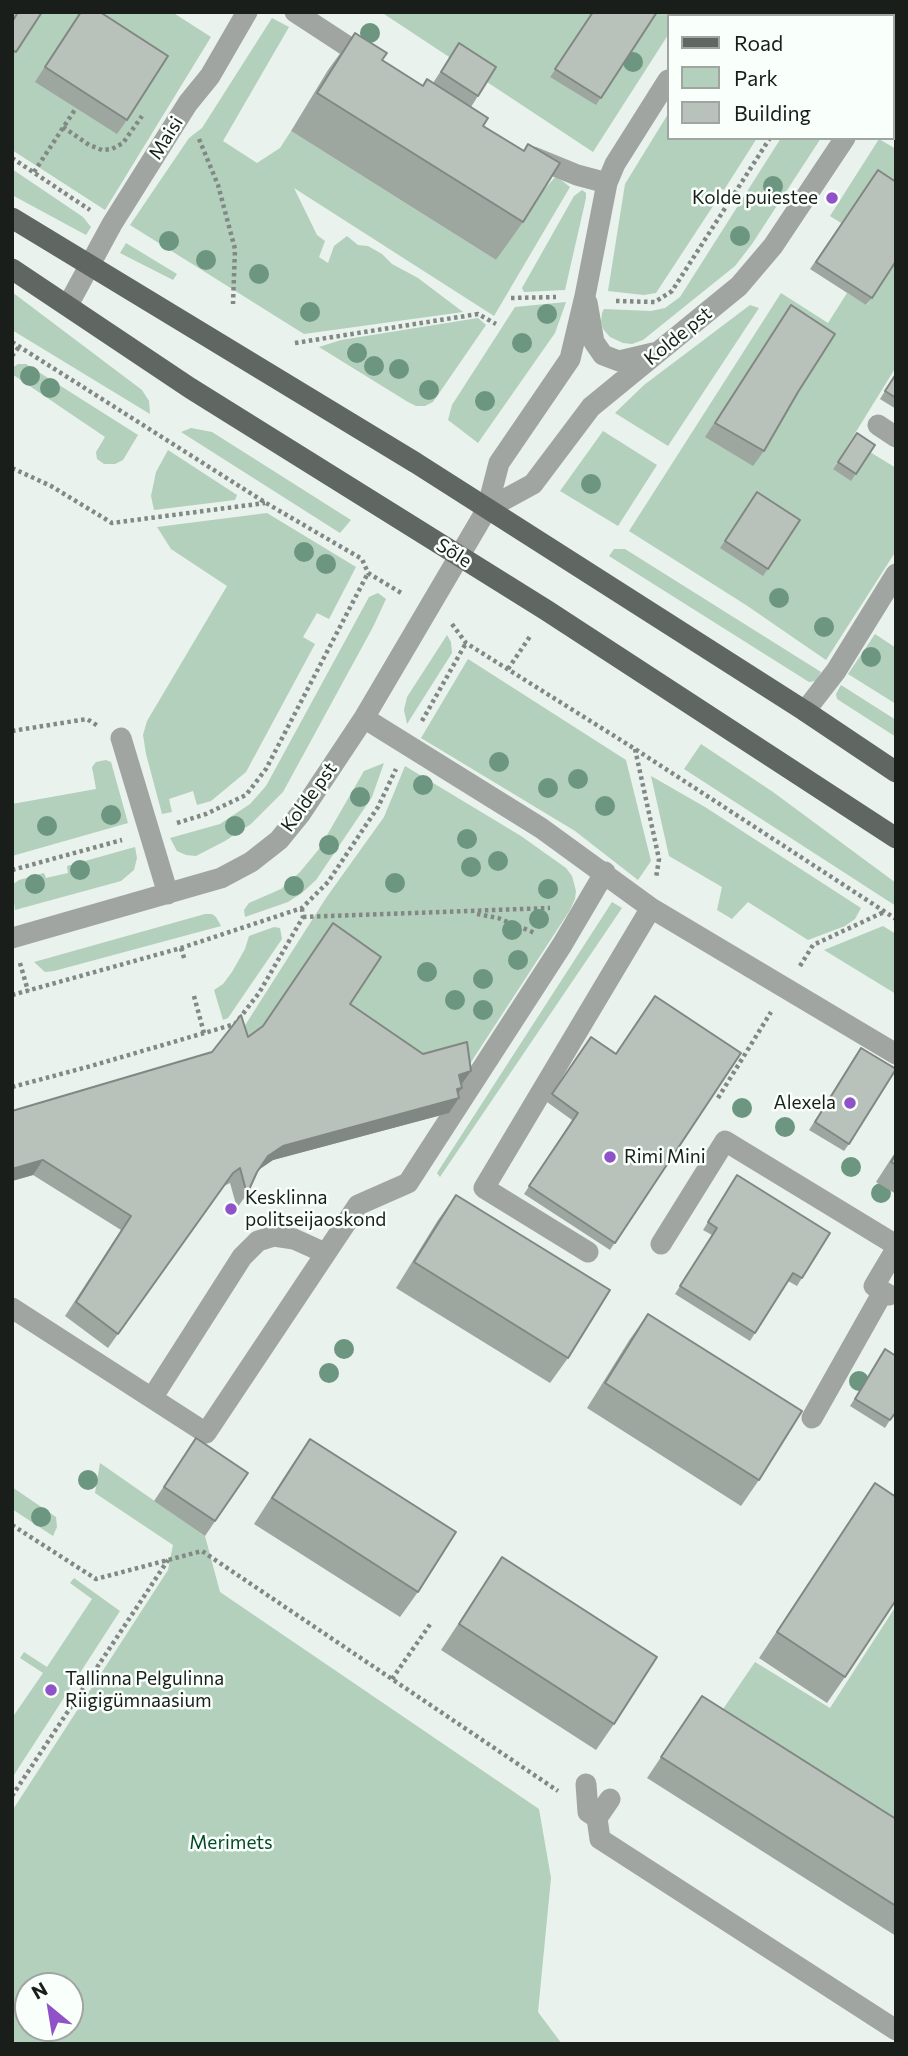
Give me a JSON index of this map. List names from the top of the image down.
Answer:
{
  "streets": {
    "main road": ["Sõle"],
    "street": ["Maisi", "Kolde pst"]
  },
  "crossings": [
    ["Maisi", "Sõle"],
    ["Kolde pst", "Sõle"]
  ],
  "parks": ["Merimets"],
  "places": [
    "Kolde puiestee",
    "Alexela",
    "Rimi Mini",
    "Kesklinna politseijaoskond",
    "Tallinna Pelgulinna Riigigümnaasium"
  ],
  "legend": ["Road", "Park", "Building"],
  "north": "top left"
}
